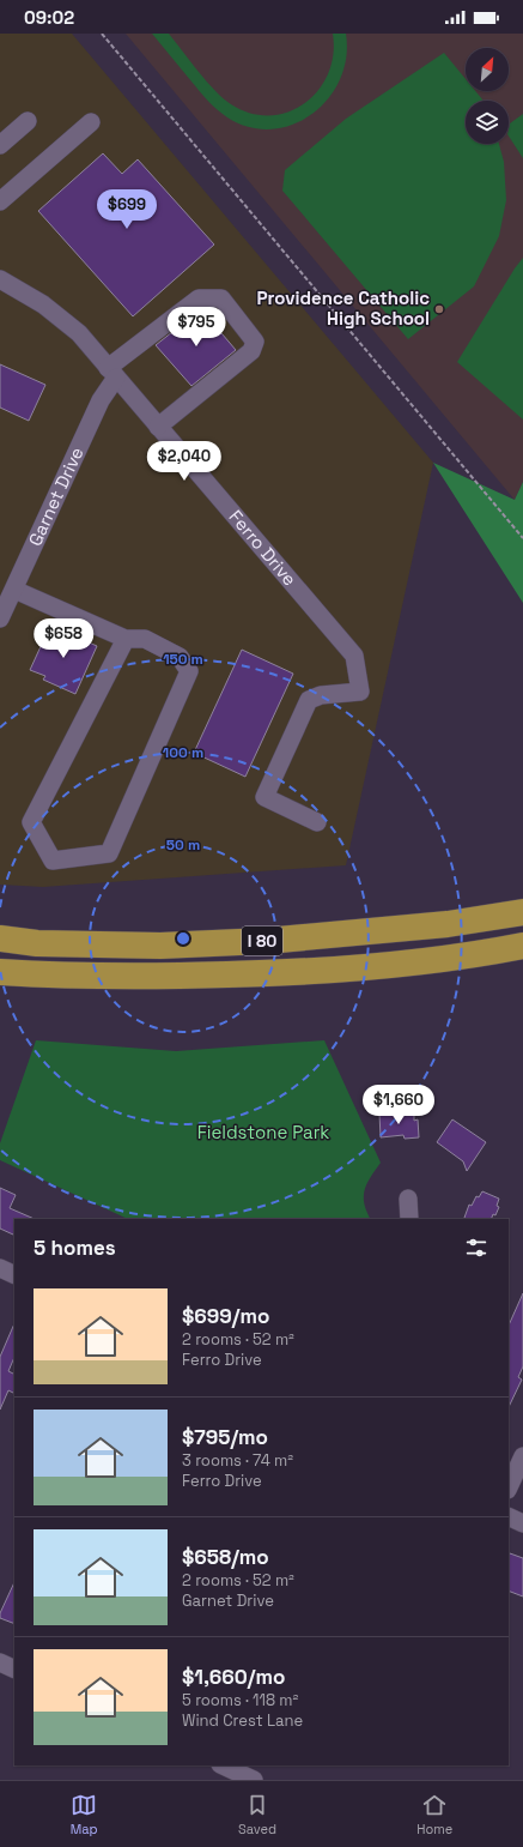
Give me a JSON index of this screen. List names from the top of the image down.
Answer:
{
  "streets": {
    "highway": ["I 80"],
    "street": ["Garnet Drive", "Ferro Drive"]
  },
  "crossings": [
    ["Garnet Drive", "Ferro Drive"]
  ],
  "parks": ["Fieldstone Park"],
  "places": ["Providence Catholic High School"],
  "north": "top right",
  "page": {
    "status": "09:02",
    "price": [
      "$699",
      "$795",
      "$2,040",
      "$658",
      "$1,660"
    ],
    "heading": "5 homes",
    "list": [
      {
        "name": "$699/mo",
        "note": "2 rooms · 52 m² · Ferro Drive"
      },
      {
        "name": "$795/mo",
        "note": "3 rooms · 74 m² · Ferro Drive"
      },
      {
        "name": "$658/mo",
        "note": "2 rooms · 52 m² · Garnet Drive"
      },
      {
        "name": "$1,660/mo",
        "note": "5 rooms · 118 m² · Wind Crest Lane"
      }
    ],
    "tabs": ["Map", "Saved", "Home"]
  },
  "rings": ["150 m", "100 m", "50 m"]
}
